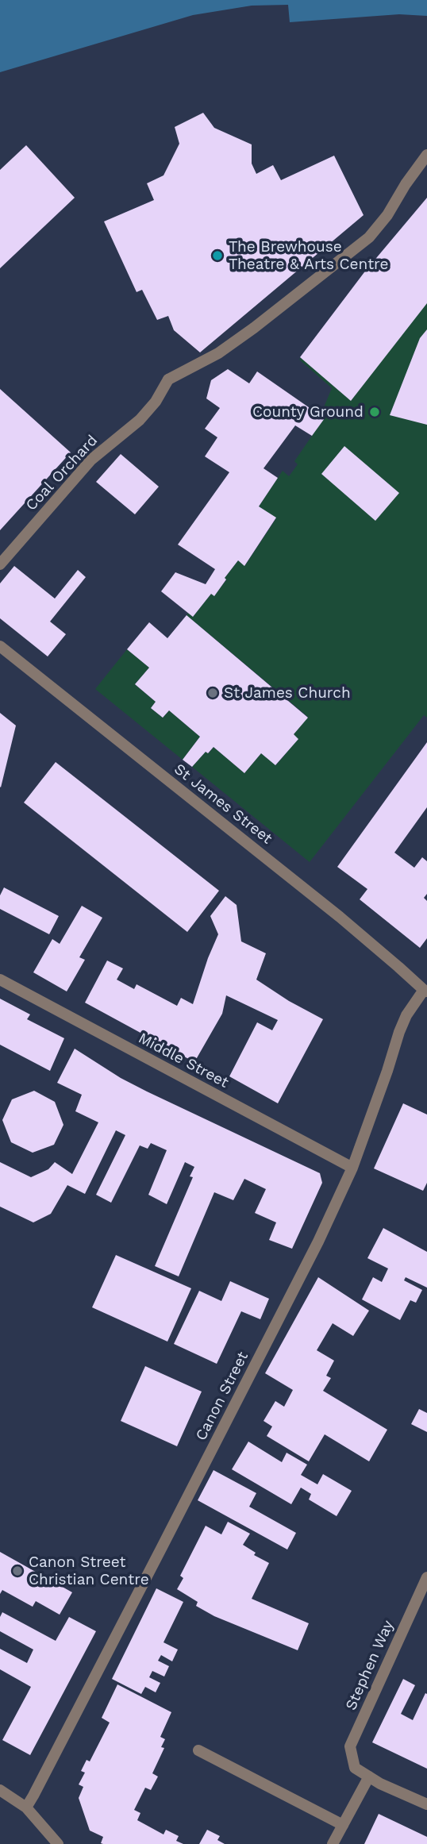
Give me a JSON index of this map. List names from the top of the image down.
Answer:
{
  "streets": {
    "street": [
      "Coal Orchard",
      "St James Street",
      "Middle Street",
      "Canon Street",
      "Stephen Way"
    ]
  },
  "crossings": [
    ["St James Street", "Canon Street"],
    ["Middle Street", "Canon Street"]
  ],
  "places": [
    "The Brewhouse Theatre & Arts Centre",
    "County Ground",
    "St James Church",
    "Canon Street Christian Centre"
  ]
}
